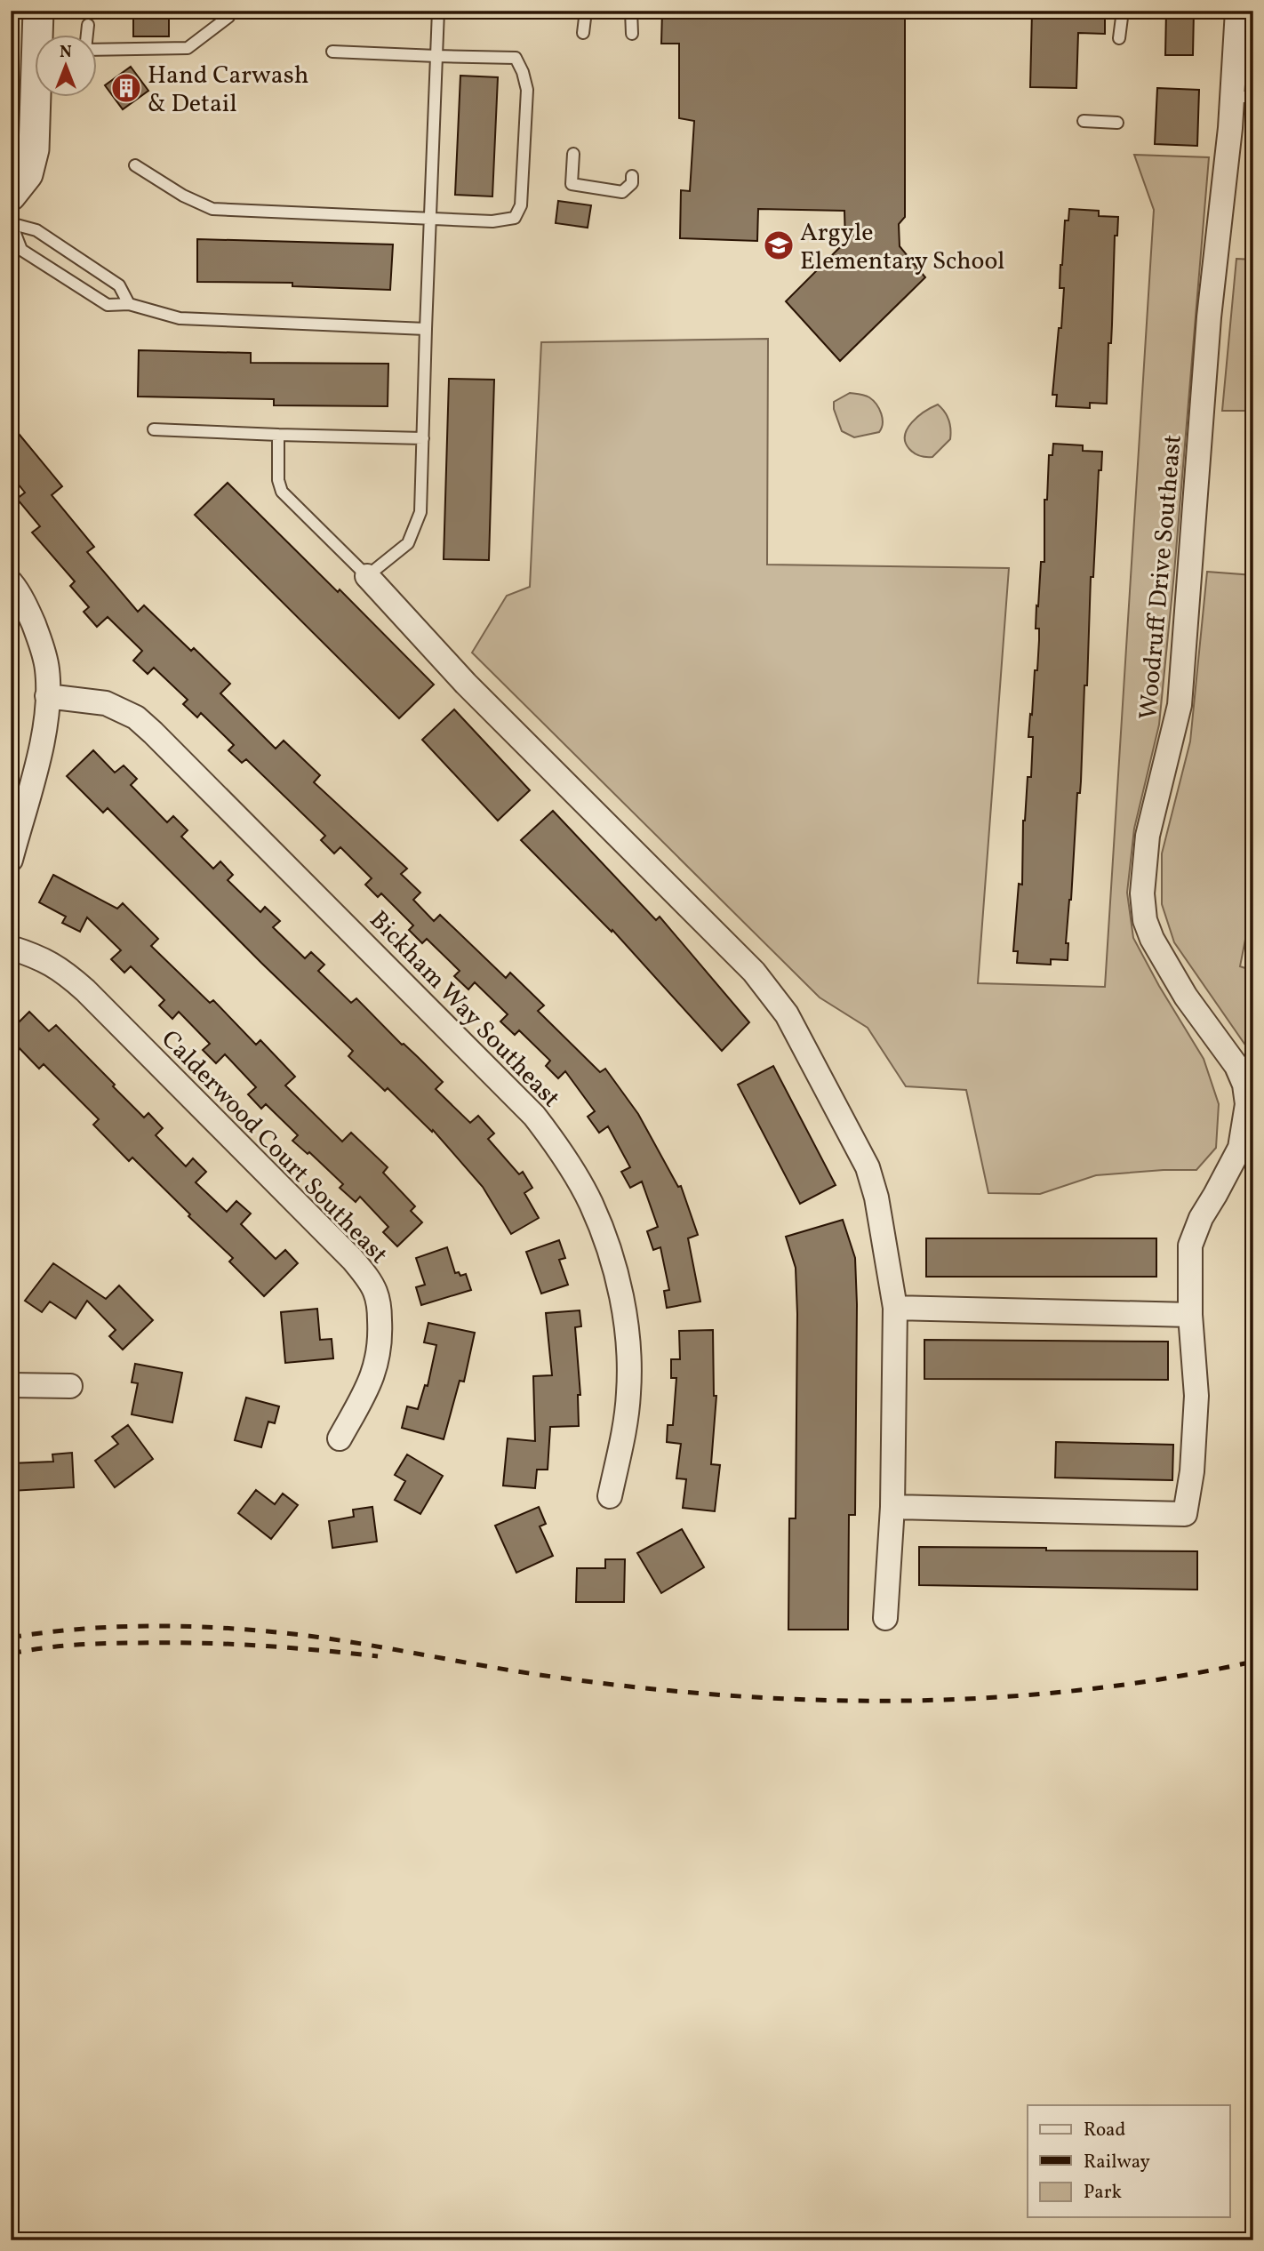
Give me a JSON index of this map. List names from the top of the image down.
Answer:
{
  "streets": {
    "street": ["Woodruff Drive Southeast", "Bickham Way Southeast", "Calderwood Court Southeast"]
  },
  "places": {
    "building": ["Hand Carwash & Detail"],
    "school or university": ["Argyle Elementary School"]
  },
  "legend": ["Road", "Railway", "Park"],
  "north": "top"
}
